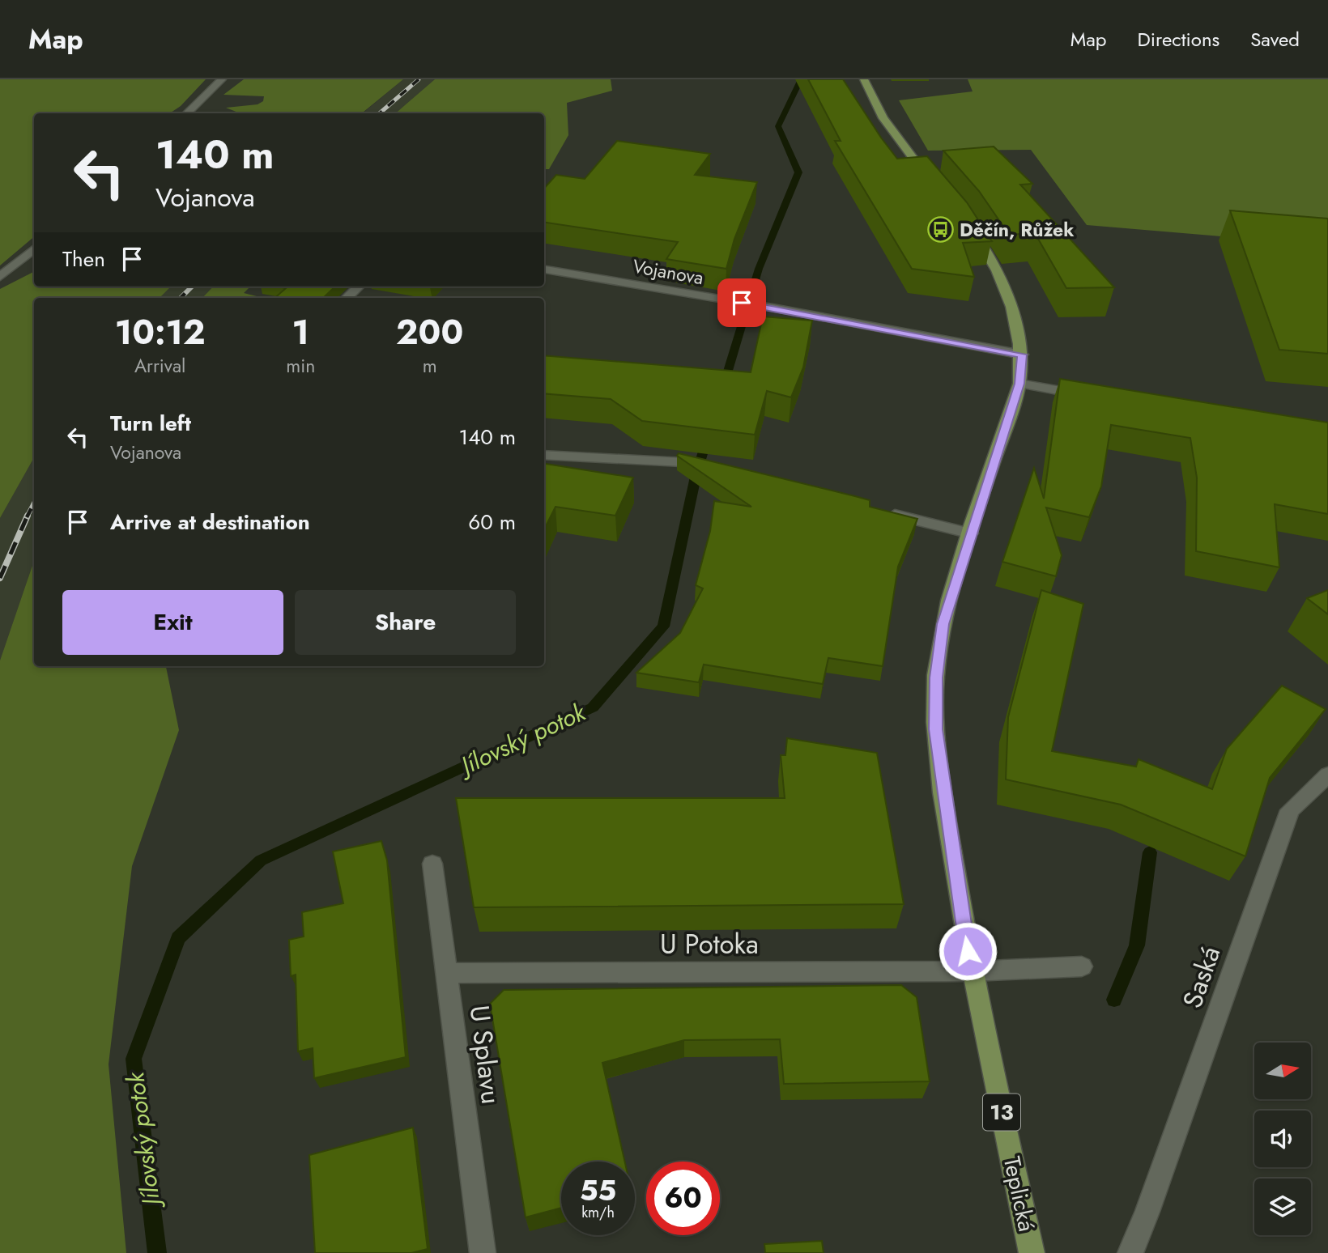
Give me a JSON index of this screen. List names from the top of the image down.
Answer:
{
  "streets": {
    "main road": ["13", "Teplická"],
    "street": [
      "Vojanova",
      "U Potoka",
      "Saská",
      "U Splavu"
    ]
  },
  "crossings": [
    ["Vojanova", "Teplická"],
    ["U Potoka", "U Splavu"],
    ["U Potoka", "Teplická"]
  ],
  "water": ["Jílovský potok"],
  "places": {
    "bus stop": ["Děčín, Růžek"]
  },
  "north": "right",
  "page": {
    "header": "Map",
    "nav": ["Map", "Directions", "Saved"],
    "turn": ["140 m", "Vojanova"],
    "then": "Then",
    "eta": [
      "10:12",
      "Arrival",
      "1",
      "min",
      "200",
      "m"
    ],
    "list": [
      {
        "name": "Turn left",
        "note": "Vojanova",
        "value": "140 m"
      },
      {
        "name": "Arrive at destination",
        "value": "60 m"
      }
    ],
    "buttons": ["Exit", "Share"],
    "speed": "55 km/h",
    "limit": "60"
  }
}
